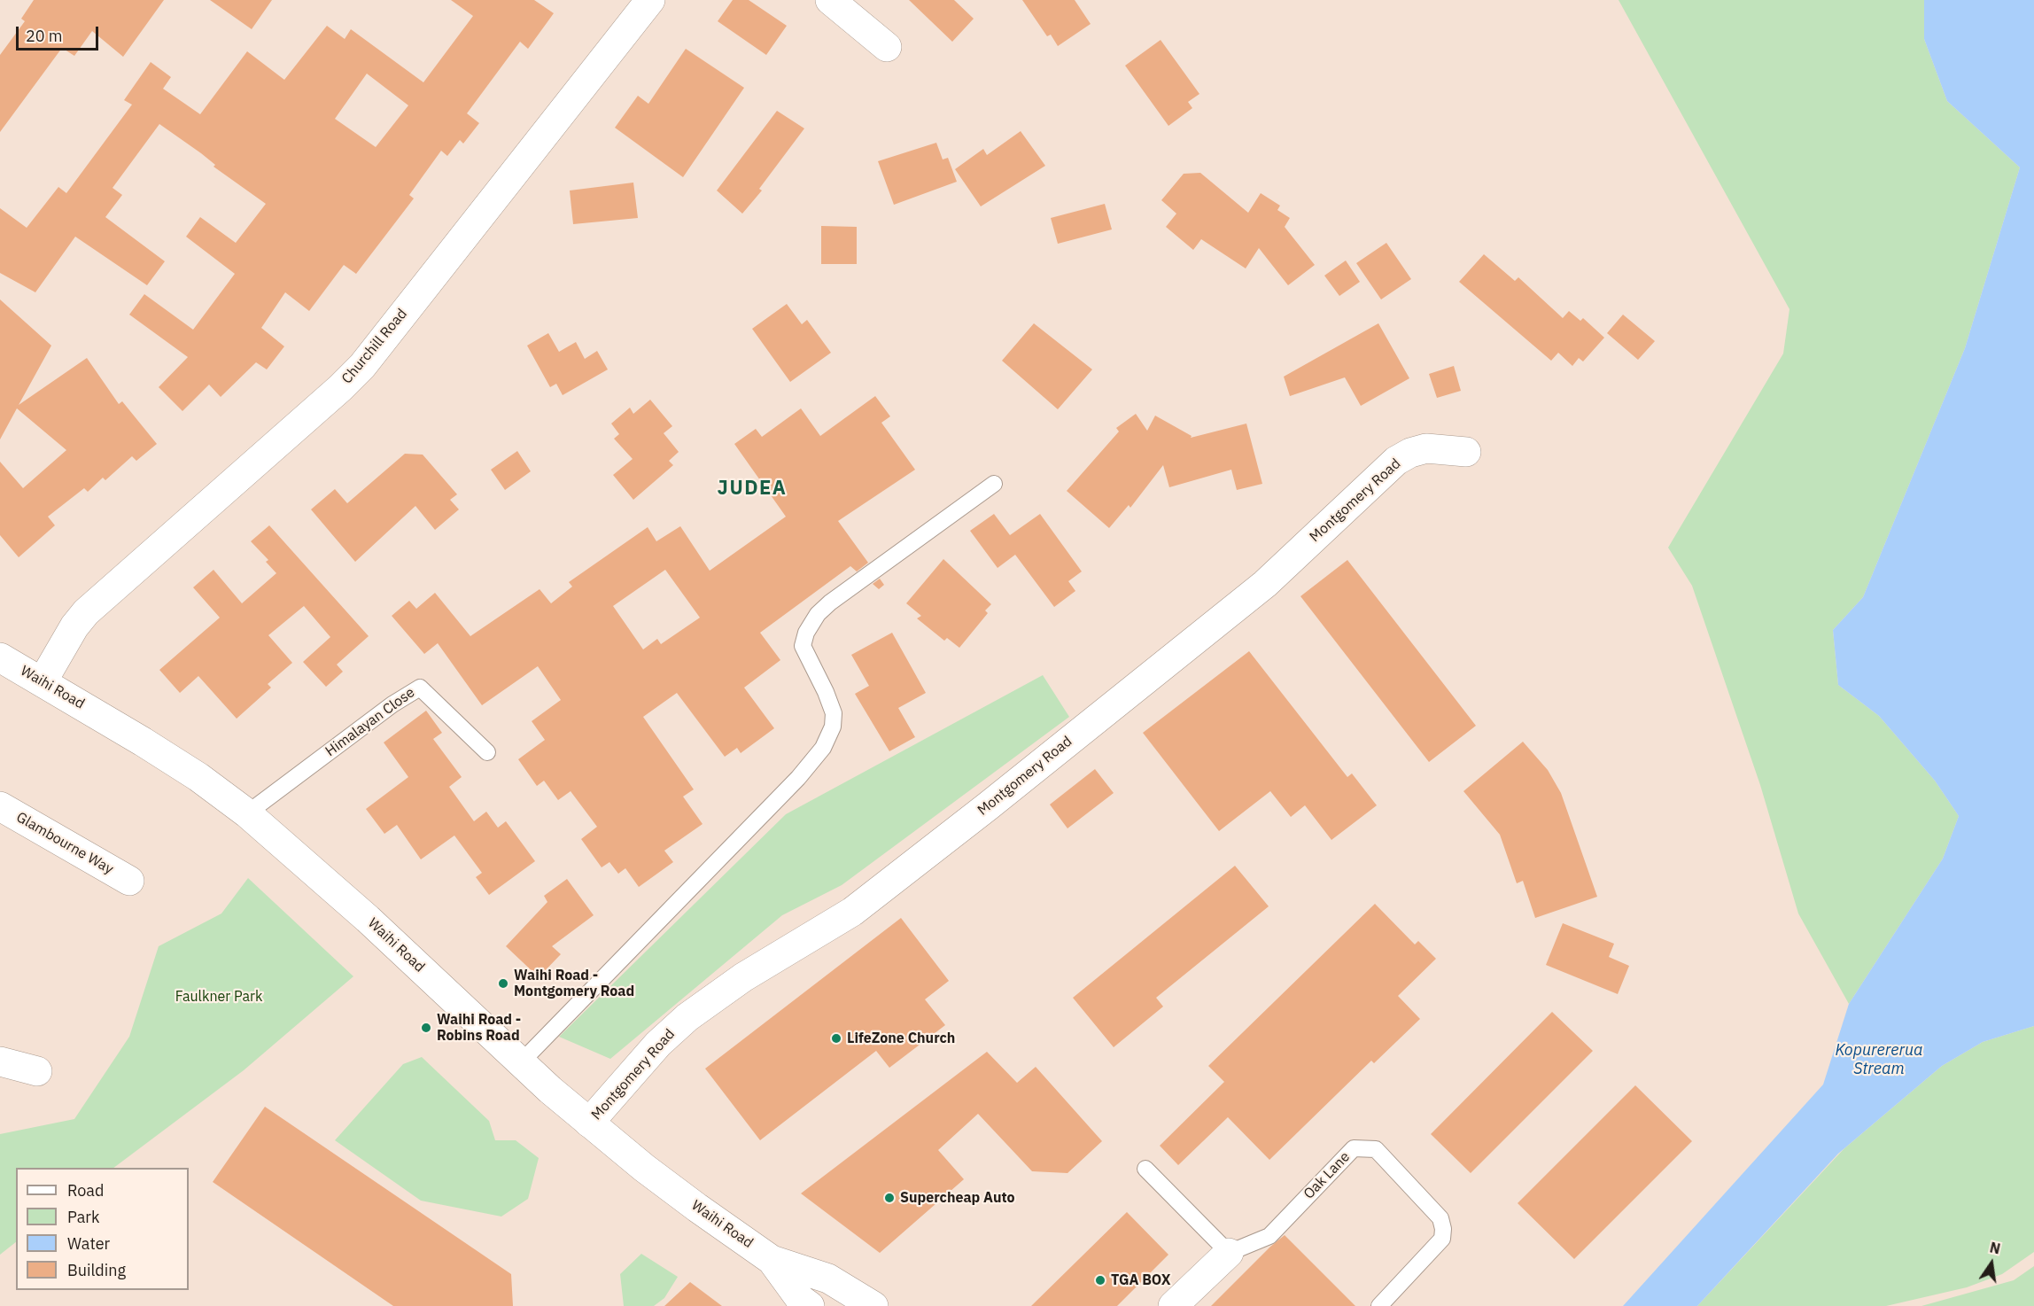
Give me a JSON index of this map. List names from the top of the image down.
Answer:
{
  "streets": {
    "street": [
      "Churchill Road",
      "Montgomery Road",
      "Waihi Road",
      "Glambourne Way",
      "Oak Lane"
    ],
    "lane": ["Himalayan Close"]
  },
  "crossings": [
    ["Churchill Road", "Waihi Road"],
    ["Montgomery Road", "Waihi Road"],
    ["Waihi Road", "Himalayan Close"]
  ],
  "districts": ["JUDEA"],
  "water": ["Kopurererua Stream"],
  "parks": ["Faulkner Park"],
  "places": [
    "Waihi Road - Montgomery Road",
    "Waihi Road - Robins Road",
    "LifeZone Church",
    "Supercheap Auto",
    "TGA BOX"
  ],
  "legend": [
    "Road",
    "Park",
    "Water",
    "Building"
  ],
  "scale_bar": "20 m",
  "north": "top"
}
